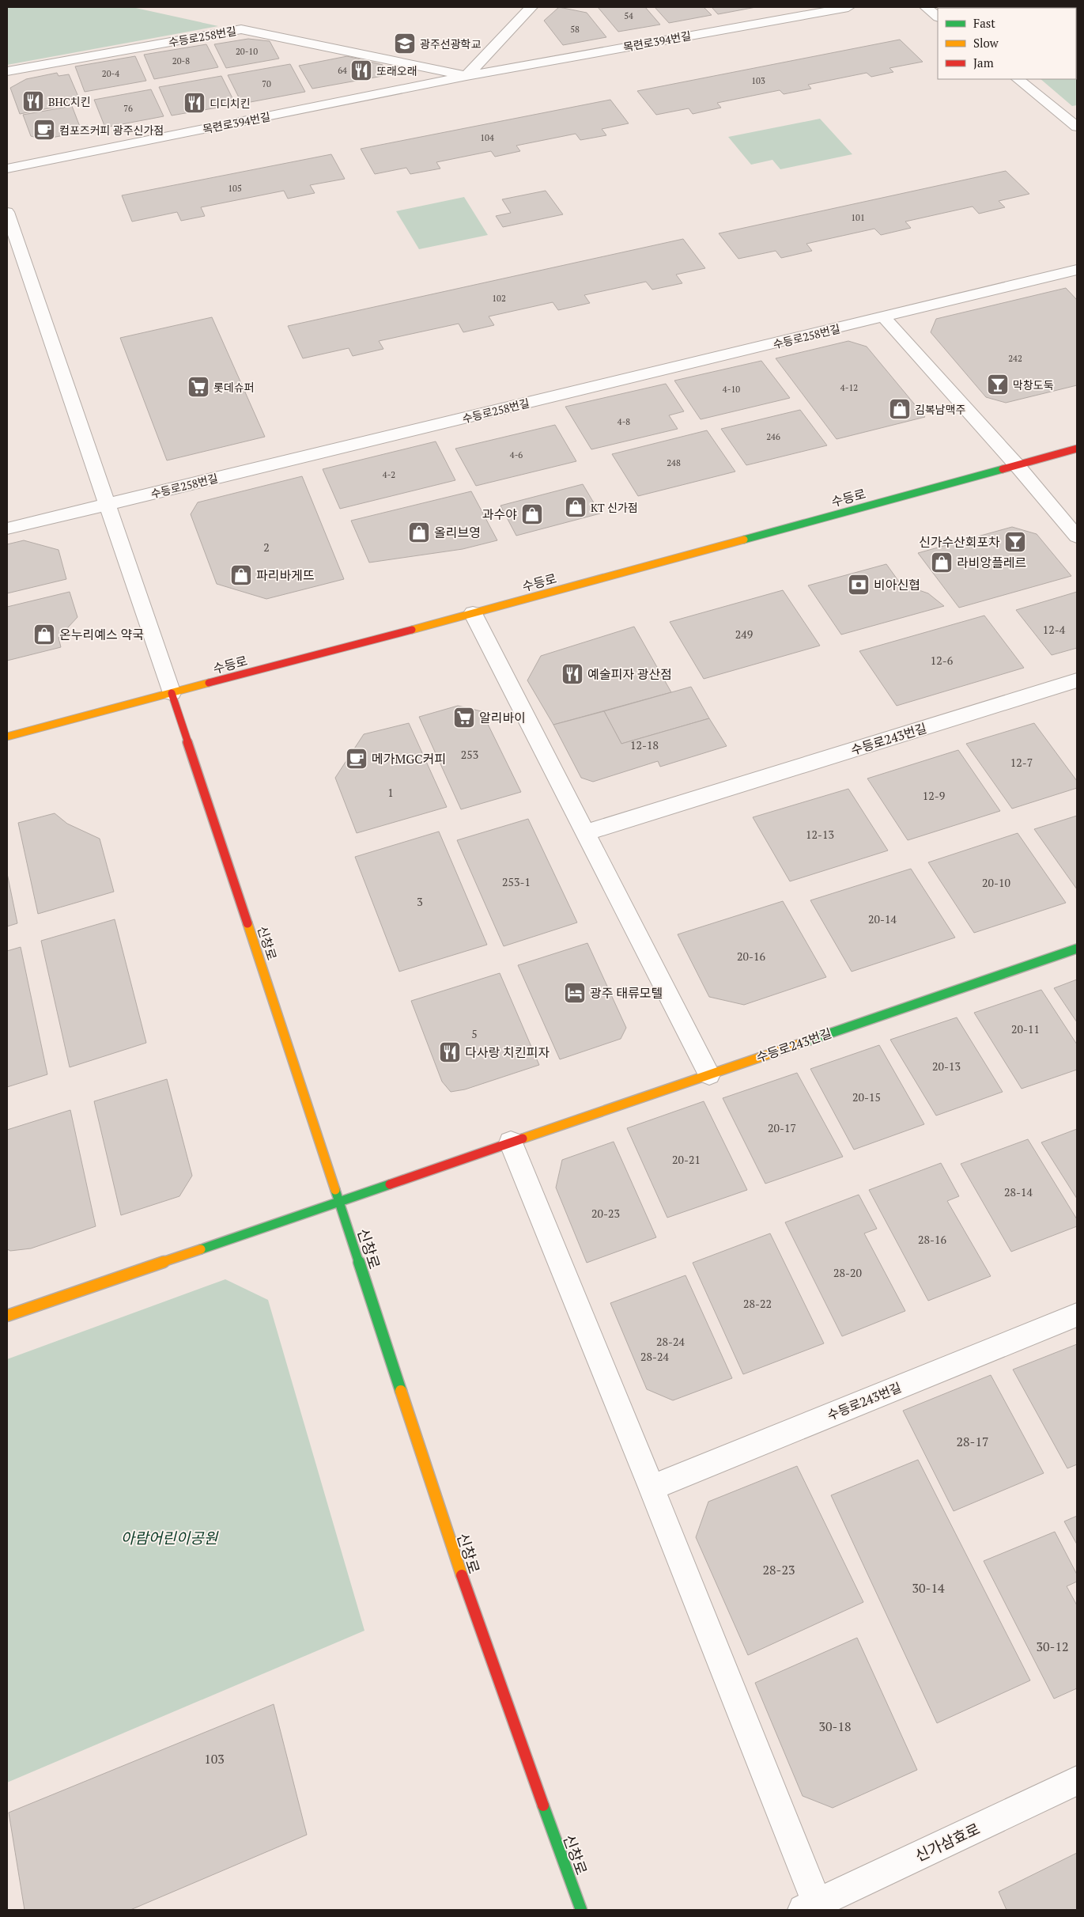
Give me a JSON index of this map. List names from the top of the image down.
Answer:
{
  "streets": {
    "street": [
      "수등로258번길",
      "목련로394번길",
      "수등로",
      "수등로243번길",
      "신창로",
      "신가삼효로"
    ]
  },
  "crossings": [
    ["수등로258번길", "목련로394번길"],
    ["수등로", "신창로"],
    ["수등로243번길", "신창로"]
  ],
  "parks": ["아람어린이공원"],
  "places": {
    "school or university": ["광주선광학교"],
    "restaurant": [
      "또래오래",
      "BHC치킨",
      "디디치킨",
      "예술피자 광산점",
      "다사랑 치킨피자"
    ],
    "cafe": ["컴포즈커피 광주신가점", "메가MGC커피"],
    "bar": ["막창도둑", "신가수산회포차"],
    "supermarket": ["롯데슈퍼", "알리바이"],
    "shop": [
      "김복남맥주",
      "KT 신가점",
      "과수야",
      "올리브영",
      "라비앙플레르",
      "파리바게뜨",
      "온누리예스 약국"
    ],
    "bank": ["비아신협"],
    "hotel": ["광주 태류모텔"]
  },
  "house_numbers": [
    "54",
    "58",
    "20-10",
    "20-8",
    "64",
    "20-4",
    "103",
    "70",
    "76",
    "104",
    "105",
    "101",
    "102",
    "242",
    "4-12",
    "4-10",
    "4-8",
    "246",
    "4-6",
    "248",
    "4-2",
    "2",
    "12-4",
    "249",
    "12-6",
    "12-18",
    "253",
    "12-7",
    "1",
    "12-9",
    "12-13",
    "253-1",
    "20-10",
    "3",
    "20-14",
    "20-16",
    "20-11",
    "5",
    "20-13",
    "20-15",
    "20-17",
    "20-21",
    "28-14",
    "20-23",
    "28-16",
    "28-20",
    "28-22",
    "28-24",
    "28-24",
    "28-17",
    "28-23",
    "30-14",
    "30-12",
    "30-18",
    "103"
  ],
  "legend": ["Fast", "Slow", "Jam"]
}
